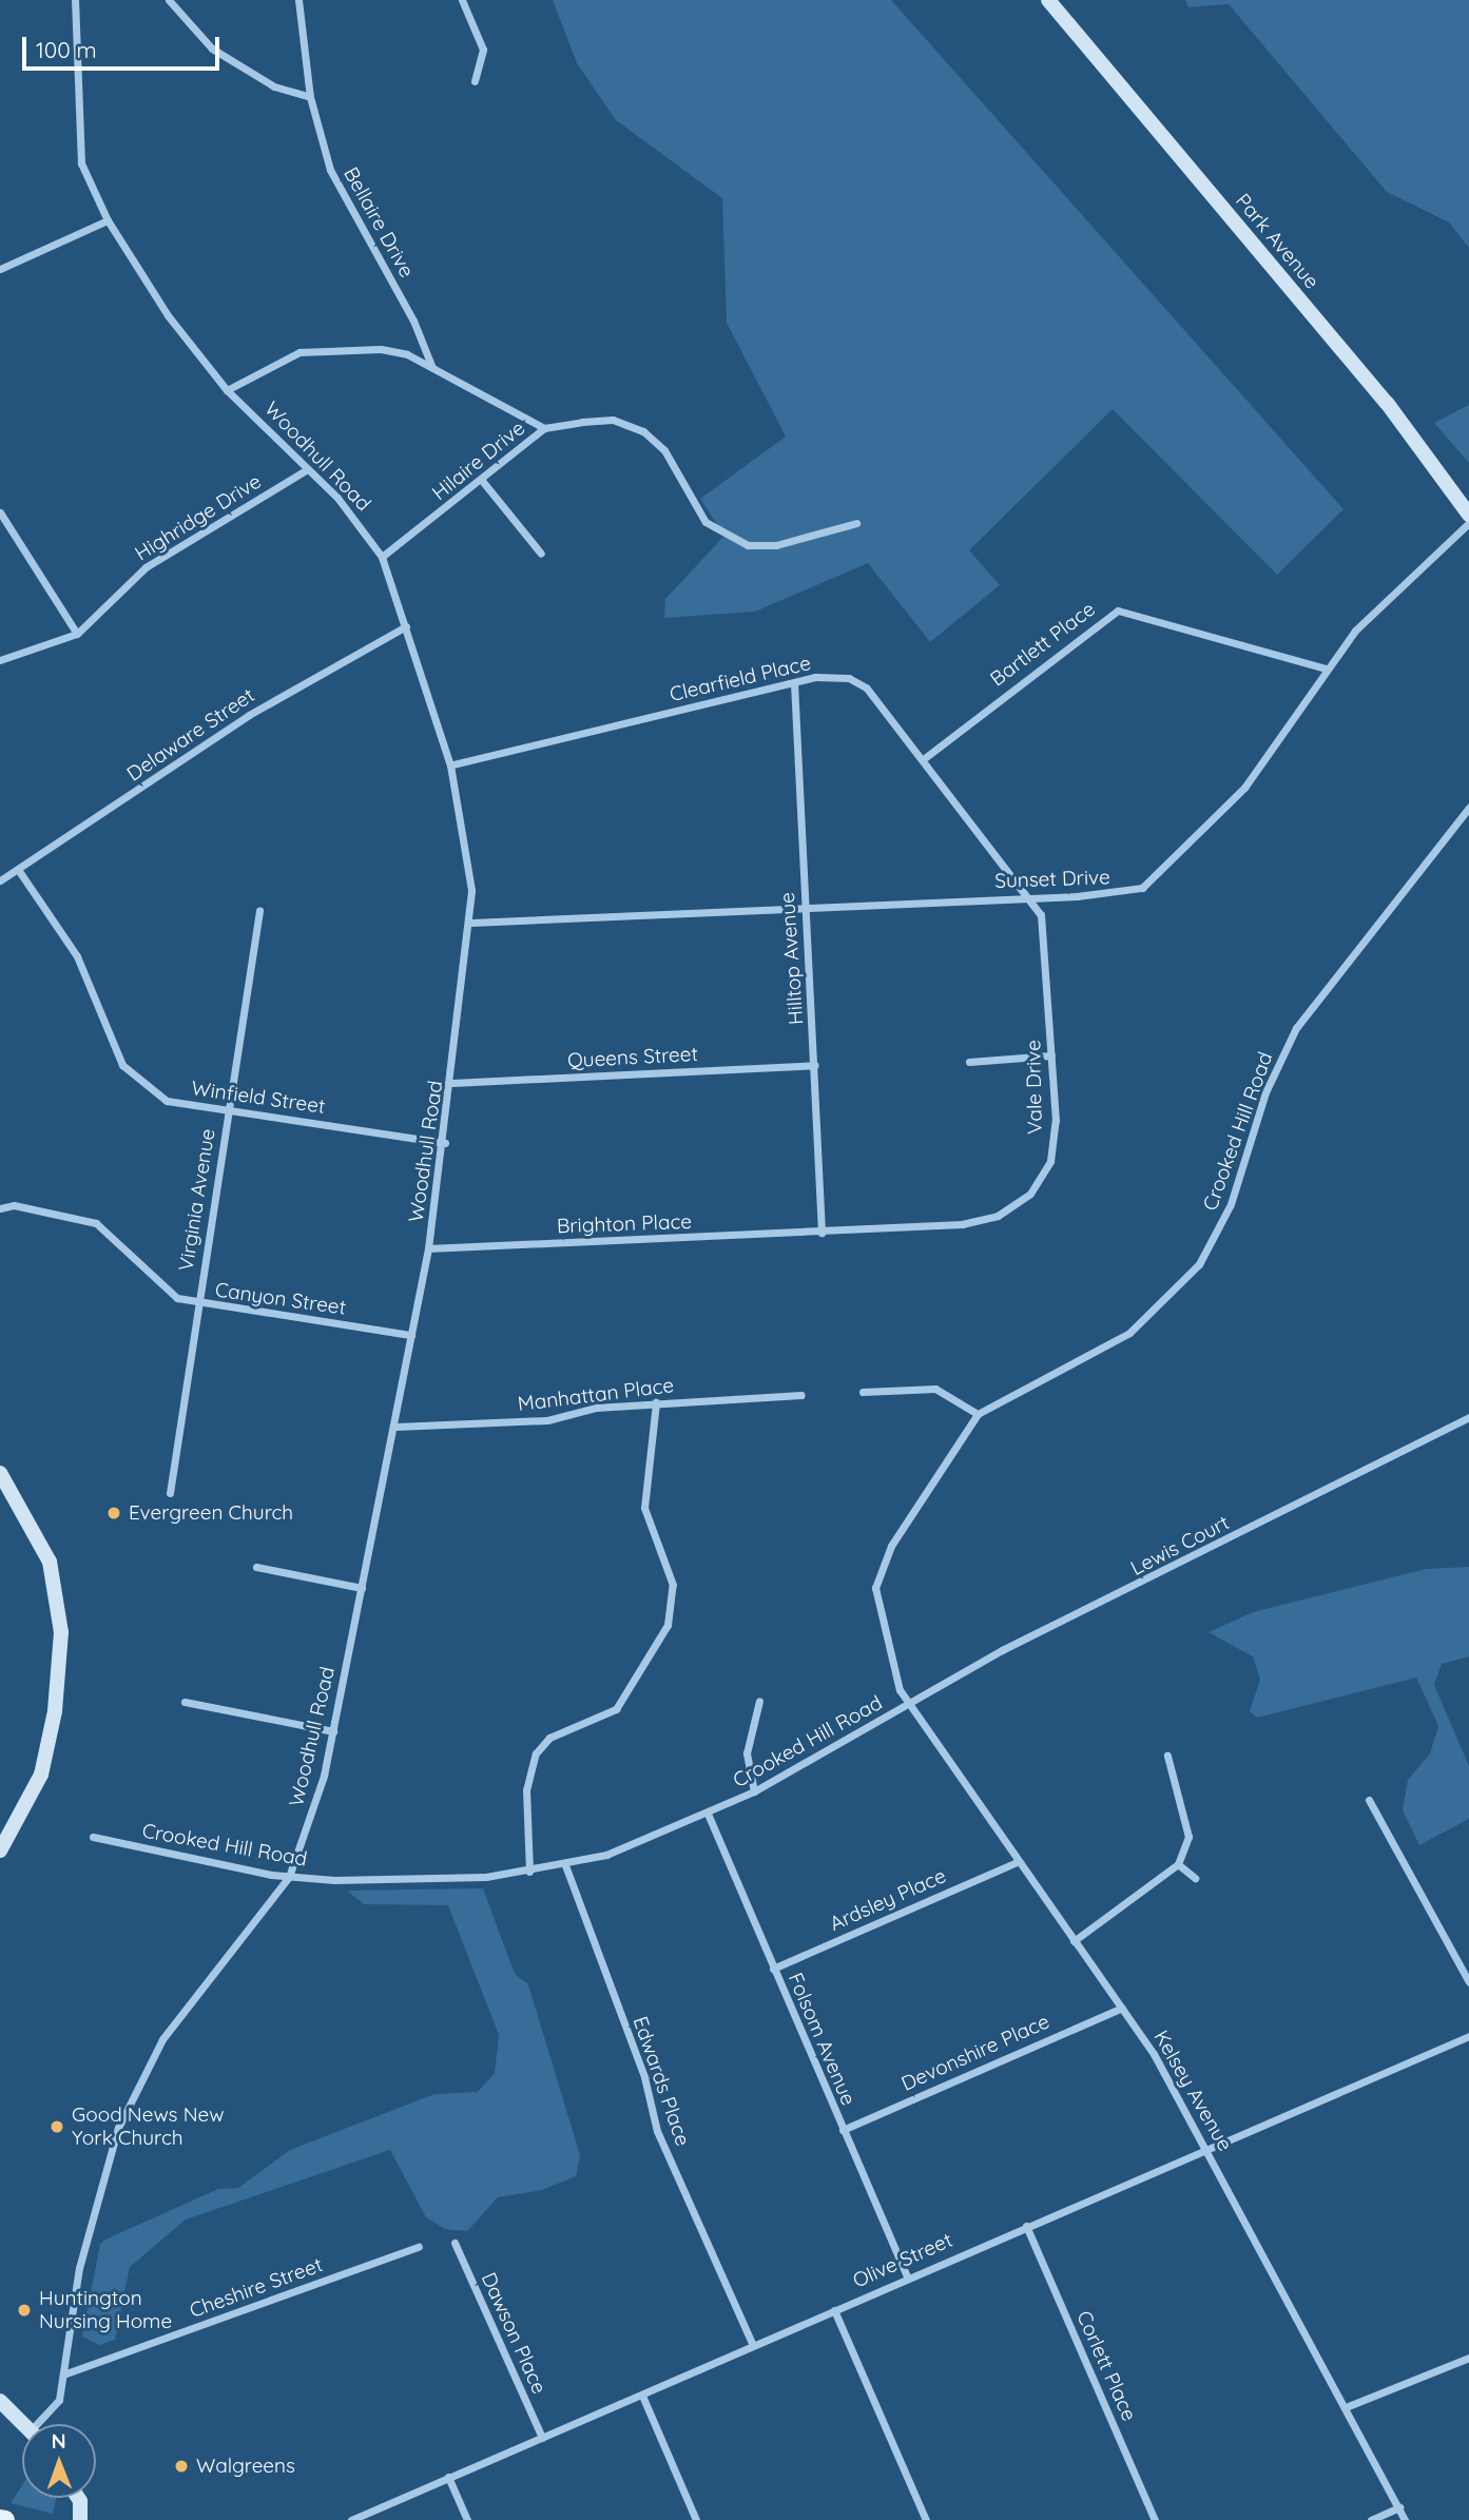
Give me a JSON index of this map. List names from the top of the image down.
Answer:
{
  "streets": {
    "main road": ["Park Avenue"],
    "street": [
      "Bellaire Drive",
      "Woodhull Road",
      "Hilaire Drive",
      "Highridge Drive",
      "Bartlett Place",
      "Clearfield Place",
      "Delaware Street",
      "Sunset Drive",
      "Hilltop Avenue",
      "Queens Street",
      "Vale Drive",
      "Winfield Street",
      "Crooked Hill Road",
      "Virginia Avenue",
      "Brighton Place",
      "Canyon Street",
      "Manhattan Place",
      "Lewis Court",
      "Ardsley Place",
      "Folsom Avenue",
      "Devonshire Place",
      "Edwards Place",
      "Kelsey Avenue",
      "Olive Street",
      "Cheshire Street",
      "Dawson Place",
      "Corlett Place"
    ]
  },
  "crossings": [
    ["Woodhull Road", "Hilaire Drive"],
    ["Woodhull Road", "Highridge Drive"],
    ["Woodhull Road", "Clearfield Place"],
    ["Woodhull Road", "Delaware Street"],
    ["Woodhull Road", "Sunset Drive"],
    ["Woodhull Road", "Queens Street"],
    ["Woodhull Road", "Winfield Street"],
    ["Woodhull Road", "Crooked Hill Road"],
    ["Woodhull Road", "Brighton Place"],
    ["Woodhull Road", "Canyon Street"],
    ["Woodhull Road", "Manhattan Place"],
    ["Woodhull Road", "Cheshire Street"],
    ["Bartlett Place", "Clearfield Place"],
    ["Bartlett Place", "Sunset Drive"],
    ["Clearfield Place", "Sunset Drive"],
    ["Clearfield Place", "Hilltop Avenue"],
    ["Clearfield Place", "Vale Drive"],
    ["Delaware Street", "Winfield Street"],
    ["Sunset Drive", "Hilltop Avenue"],
    ["Sunset Drive", "Vale Drive"],
    ["Hilltop Avenue", "Queens Street"],
    ["Hilltop Avenue", "Vale Drive"],
    ["Hilltop Avenue", "Brighton Place"],
    ["Vale Drive", "Brighton Place"],
    ["Winfield Street", "Virginia Avenue"],
    ["Crooked Hill Road", "Lewis Court"],
    ["Crooked Hill Road", "Folsom Avenue"],
    ["Crooked Hill Road", "Edwards Place"],
    ["Crooked Hill Road", "Kelsey Avenue"],
    ["Virginia Avenue", "Canyon Street"],
    ["Lewis Court", "Kelsey Avenue"],
    ["Ardsley Place", "Folsom Avenue"],
    ["Ardsley Place", "Kelsey Avenue"],
    ["Folsom Avenue", "Devonshire Place"],
    ["Folsom Avenue", "Olive Street"],
    ["Devonshire Place", "Kelsey Avenue"],
    ["Edwards Place", "Olive Street"],
    ["Kelsey Avenue", "Olive Street"],
    ["Olive Street", "Dawson Place"],
    ["Olive Street", "Corlett Place"]
  ],
  "places": [
    "Evergreen Church",
    "Good News New York Church",
    "Huntington Nursing Home",
    "Walgreens"
  ],
  "scale_bar": "100 m",
  "north": "top"
}
